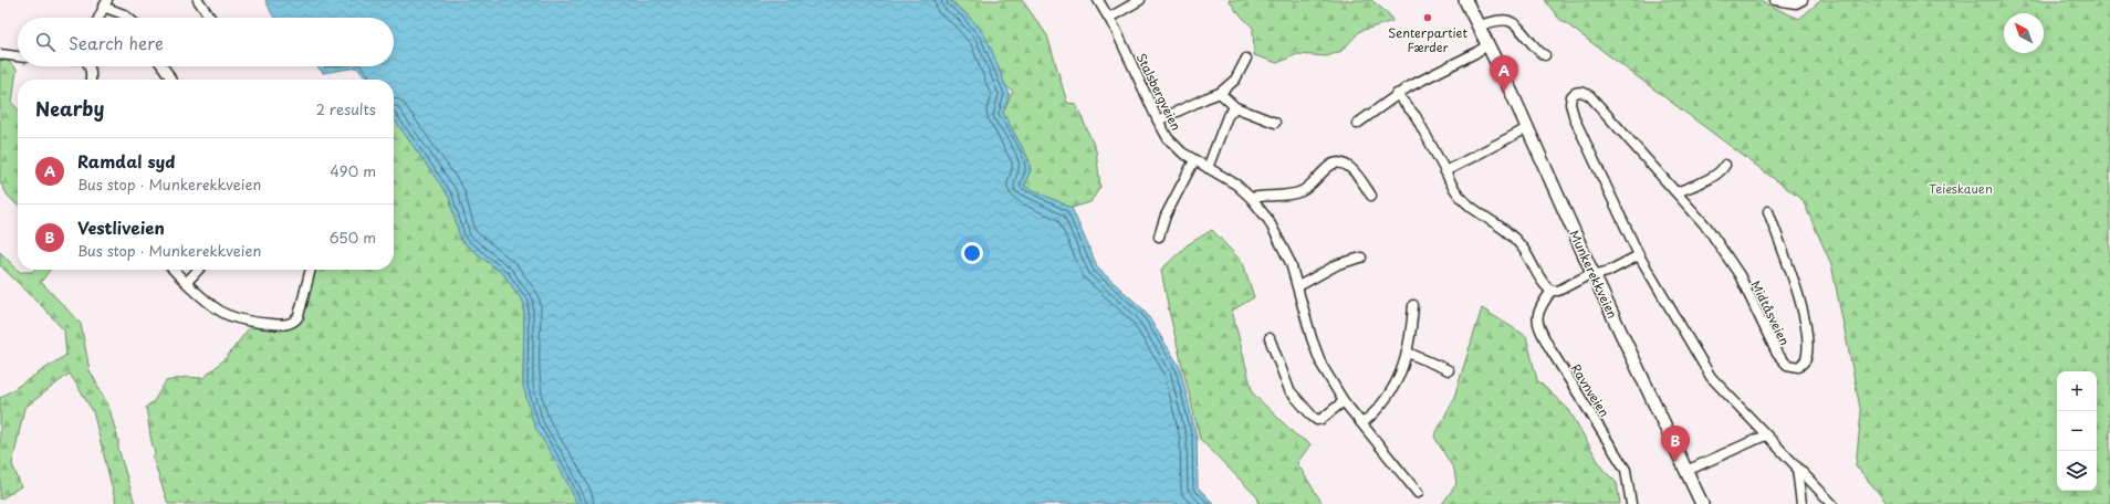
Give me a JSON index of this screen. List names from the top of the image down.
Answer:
{
  "streets": {
    "main road": ["Munkerekkveien"],
    "street": ["Stalsbergveien", "Midtåsveien", "Ravnveien"]
  },
  "parks": ["Teieskauen"],
  "places": ["Senterpartiet Færder"],
  "north": "top left",
  "page": {
    "search": "Search here",
    "pins": ["A", "B"],
    "heading": ["Nearby", "2 results"],
    "list": [
      {
        "mark": "A",
        "name": "Ramdal syd",
        "note": "Bus stop · Munkerekkveien",
        "value": "490 m"
      },
      {
        "mark": "B",
        "name": "Vestliveien",
        "note": "Bus stop · Munkerekkveien",
        "value": "650 m"
      }
    ],
    "map_buttons": ["+", "−"]
  }
}
